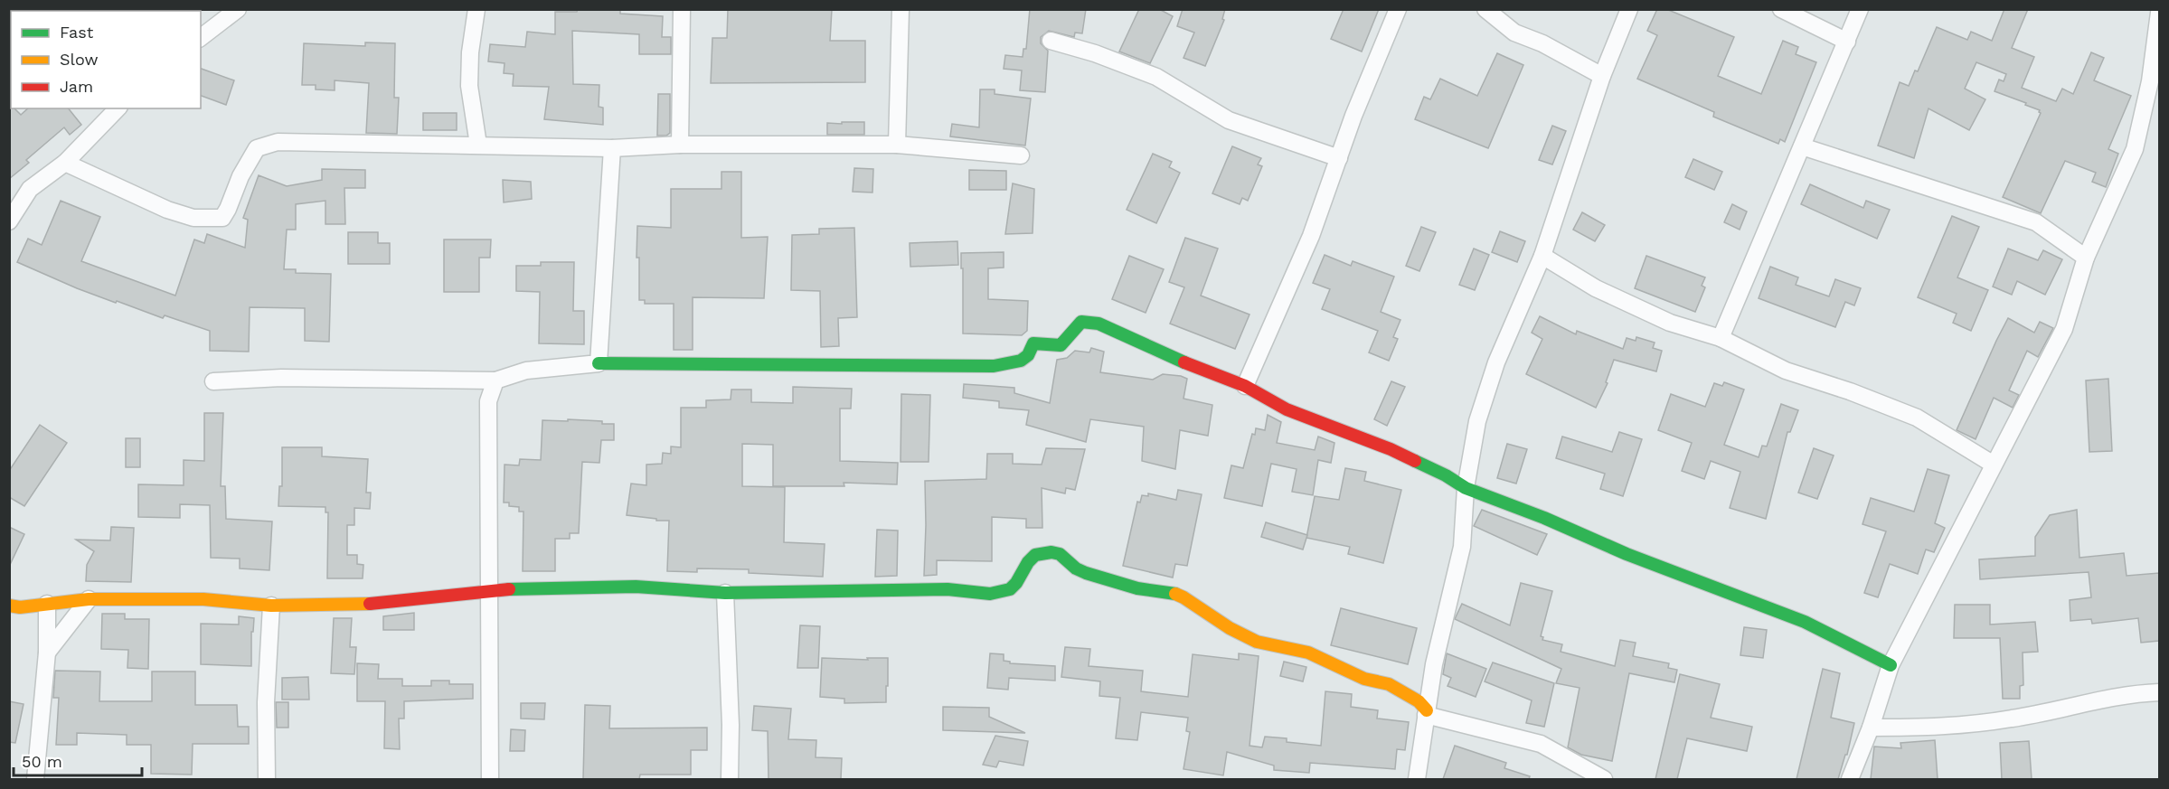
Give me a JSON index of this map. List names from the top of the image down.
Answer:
{
  "legend": ["Fast", "Slow", "Jam"],
  "scale_bar": "50 m"
}
